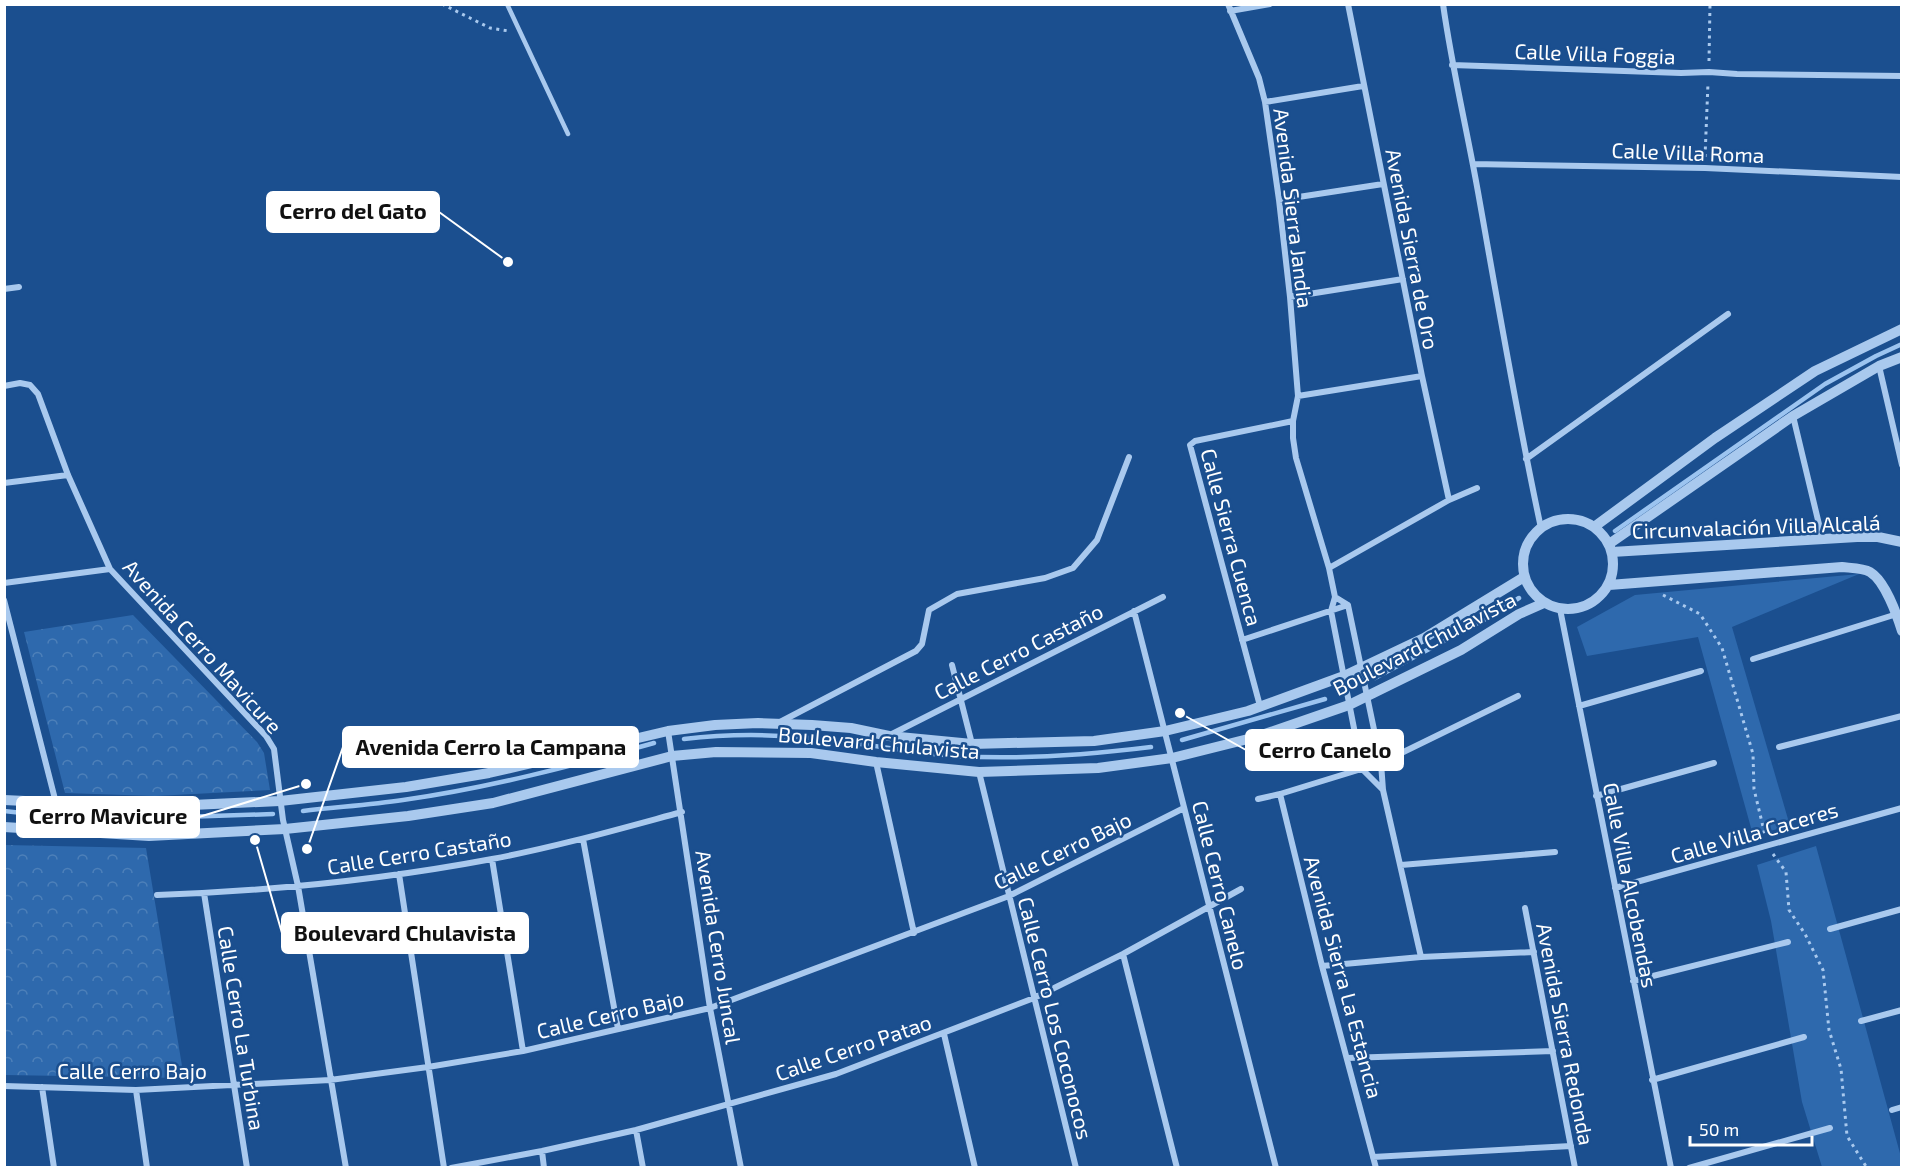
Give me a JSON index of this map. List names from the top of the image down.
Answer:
{
  "streets": {
    "street": [
      "Calle Villa Foggia",
      "Calle Villa Roma",
      "Avenida Sierra Jandia",
      "Avenida Sierra de Oro",
      "Circunvalación Villa Alcalá",
      "Calle Sierra Cuenca",
      "Boulevard Chulavista",
      "Avenida Cerro Mavicure",
      "Calle Cerro Castaño",
      "Calle Villa Caceres",
      "Calle Cerro Bajo",
      "Calle Cerro Canelo",
      "Calle Villa Alcobendas",
      "Avenida Cerro Juncal",
      "Avenida Sierra La Estancia",
      "Calle Cerro Los Coconocos",
      "Calle Cerro La Turbina",
      "Avenida Sierra Redonda",
      "Calle Cerro Patao"
    ]
  },
  "crossings": [
    ["Avenida Sierra Jandia", "Calle Sierra Cuenca"],
    ["Circunvalación Villa Alcalá", "Boulevard Chulavista"],
    ["Circunvalación Villa Alcalá", "Calle Villa Alcobendas"],
    ["Calle Sierra Cuenca", "Boulevard Chulavista"],
    ["Boulevard Chulavista", "Avenida Cerro Mavicure"],
    ["Boulevard Chulavista", "Calle Cerro Castaño"],
    ["Boulevard Chulavista", "Calle Cerro Canelo"],
    ["Boulevard Chulavista", "Calle Villa Alcobendas"],
    ["Boulevard Chulavista", "Avenida Cerro Juncal"],
    ["Boulevard Chulavista", "Calle Cerro Los Coconocos"],
    ["Avenida Cerro Mavicure", "Calle Cerro Castaño"],
    ["Avenida Cerro Mavicure", "Calle Cerro Bajo"],
    ["Calle Cerro Castaño", "Calle Cerro Canelo"],
    ["Calle Cerro Castaño", "Avenida Cerro Juncal"],
    ["Calle Cerro Castaño", "Calle Cerro La Turbina"],
    ["Calle Villa Caceres", "Calle Villa Alcobendas"],
    ["Calle Cerro Bajo", "Calle Cerro Canelo"],
    ["Calle Cerro Bajo", "Avenida Cerro Juncal"],
    ["Calle Cerro Bajo", "Calle Cerro Los Coconocos"],
    ["Calle Cerro Bajo", "Calle Cerro La Turbina"],
    ["Calle Cerro Canelo", "Calle Cerro Patao"],
    ["Avenida Cerro Juncal", "Calle Cerro Patao"],
    ["Calle Cerro Los Coconocos", "Calle Cerro Patao"]
  ],
  "places": [
    "Cerro del Gato",
    "Cerro Canelo",
    "Cerro Mavicure",
    "Boulevard Chulavista",
    "Avenida Cerro la Campana"
  ],
  "scale_bar": "50 m"
}
